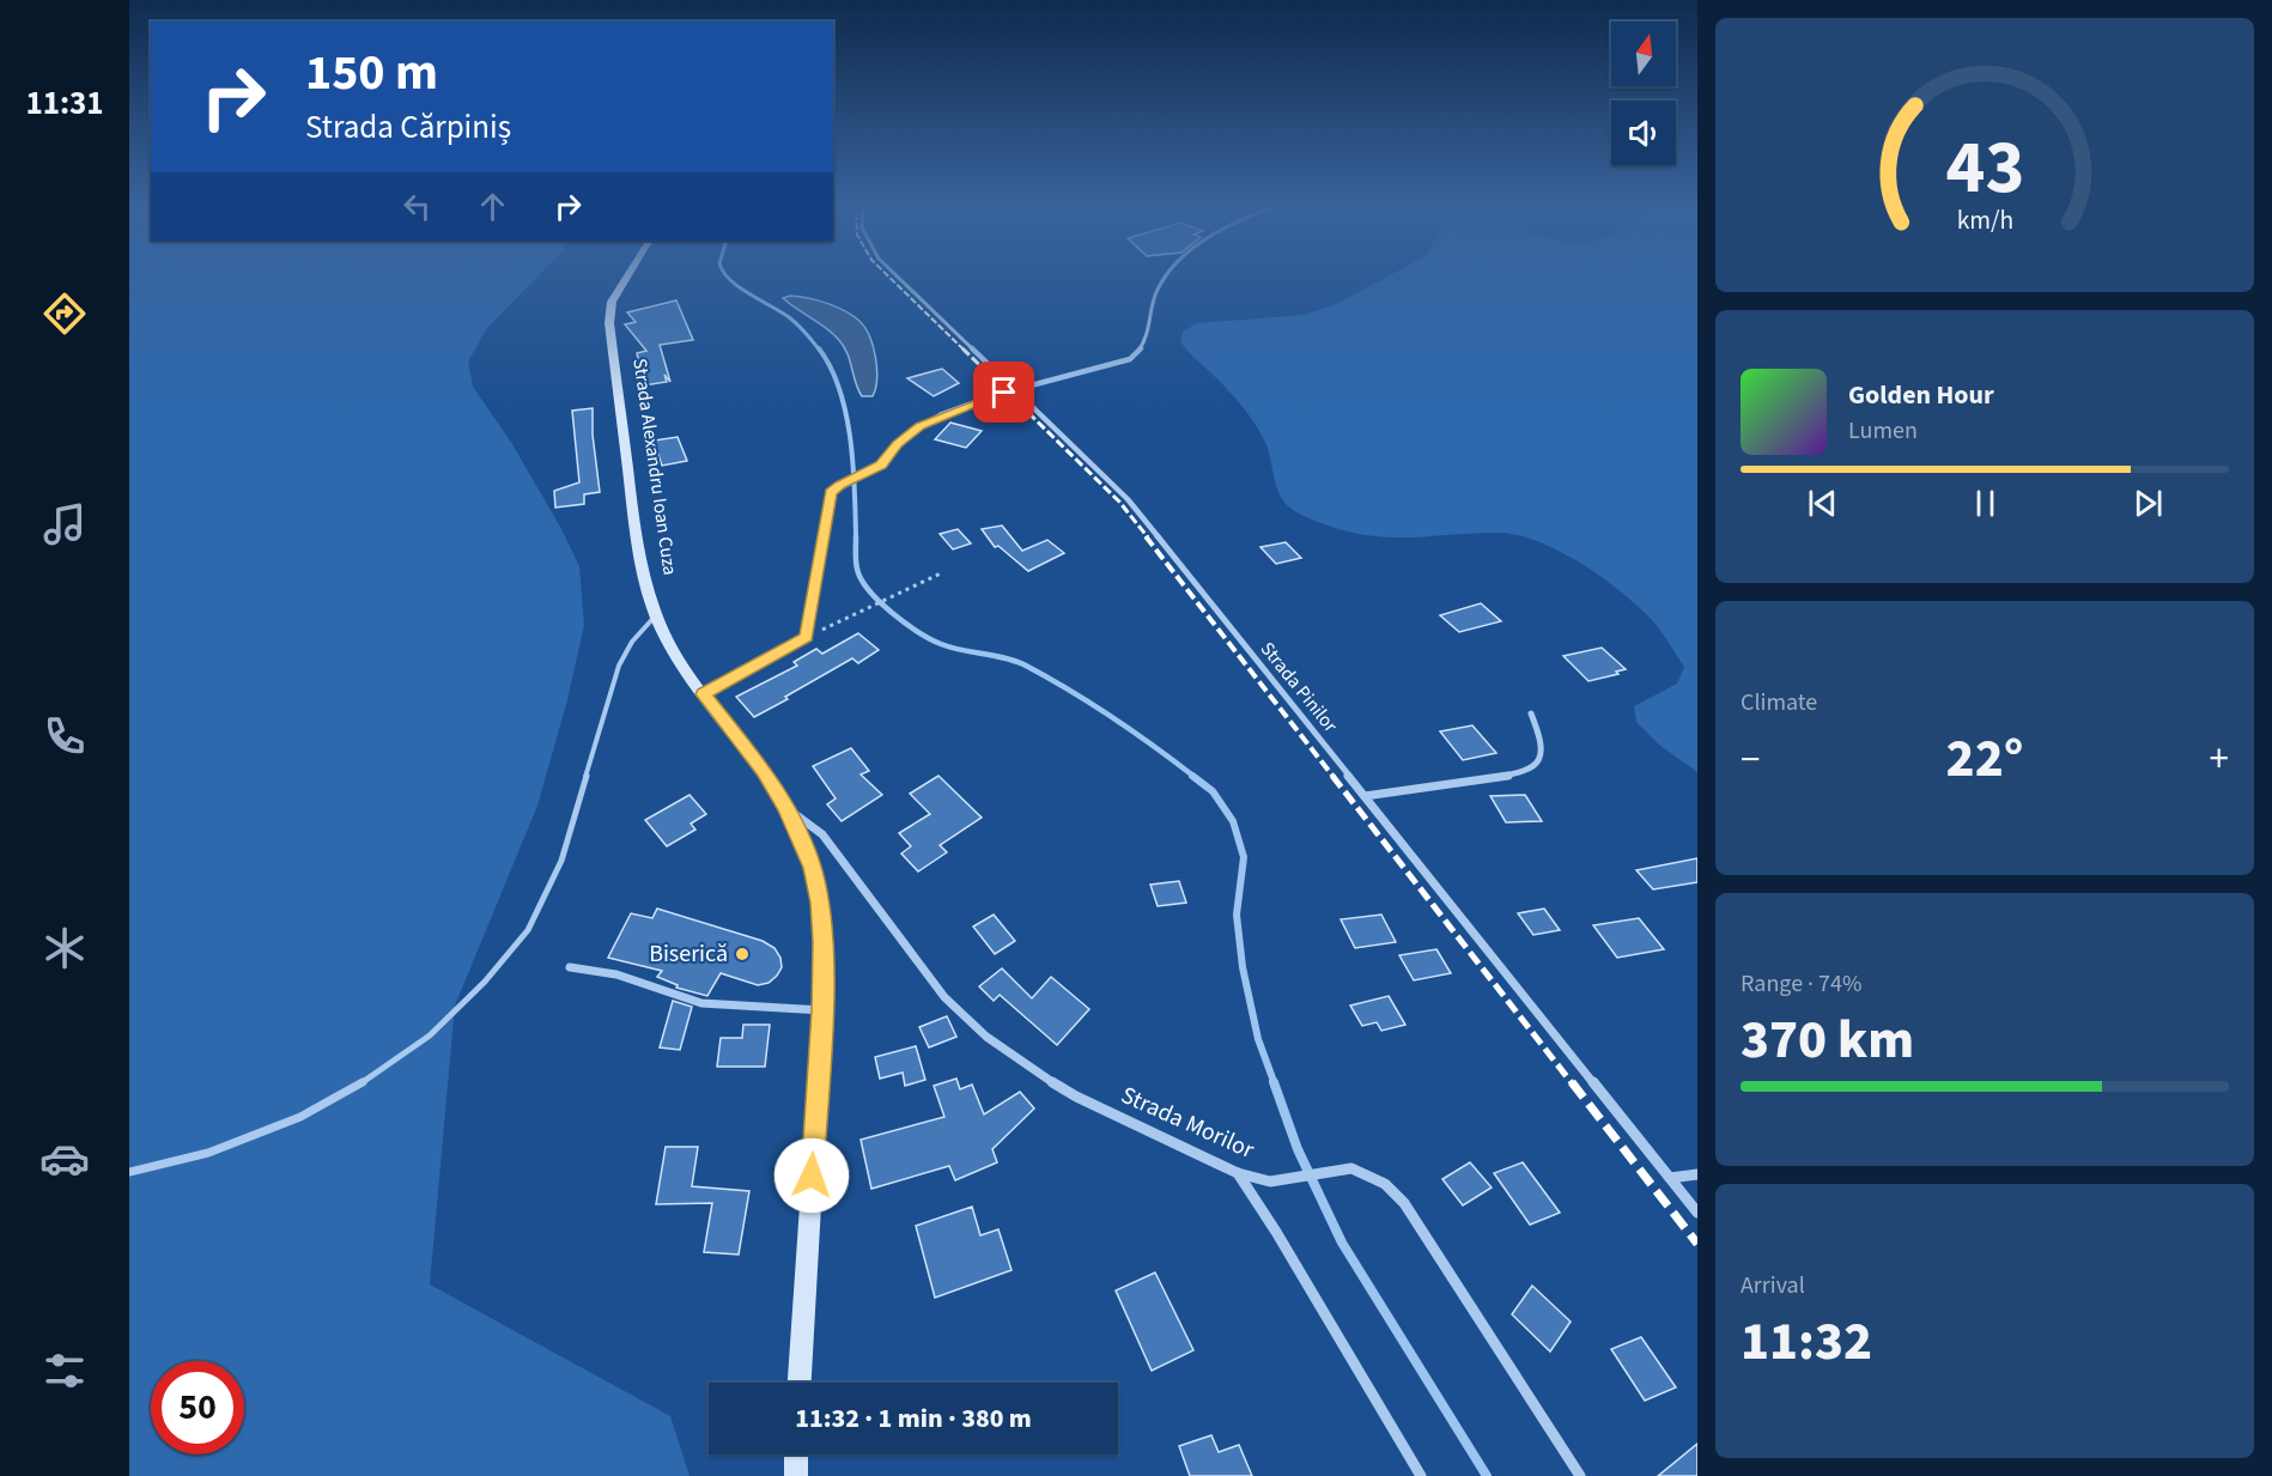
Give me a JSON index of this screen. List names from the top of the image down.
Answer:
{
  "streets": {
    "main road": ["Strada Alexandru Ioan Cuza"],
    "street": ["Strada Pinilor", "Strada Morilor"]
  },
  "crossings": [
    ["Strada Alexandru Ioan Cuza", "Strada Morilor"]
  ],
  "places": ["Biserică"],
  "north": "top",
  "page": {
    "tabs": "11:31",
    "turn": ["150 m", "Strada Cărpiniș"],
    "song": ["Golden Hour", "Lumen"],
    "tile": [
      "Climate",
      ["Range · 74%", "370 km"],
      ["Arrival", "11:32"]
    ],
    "heat": ["−", "22°", "+"],
    "limit": "50",
    "trip": "11:32 · 1 min · 380 m",
    "gauge": ["43", "km/h"]
  }
}
